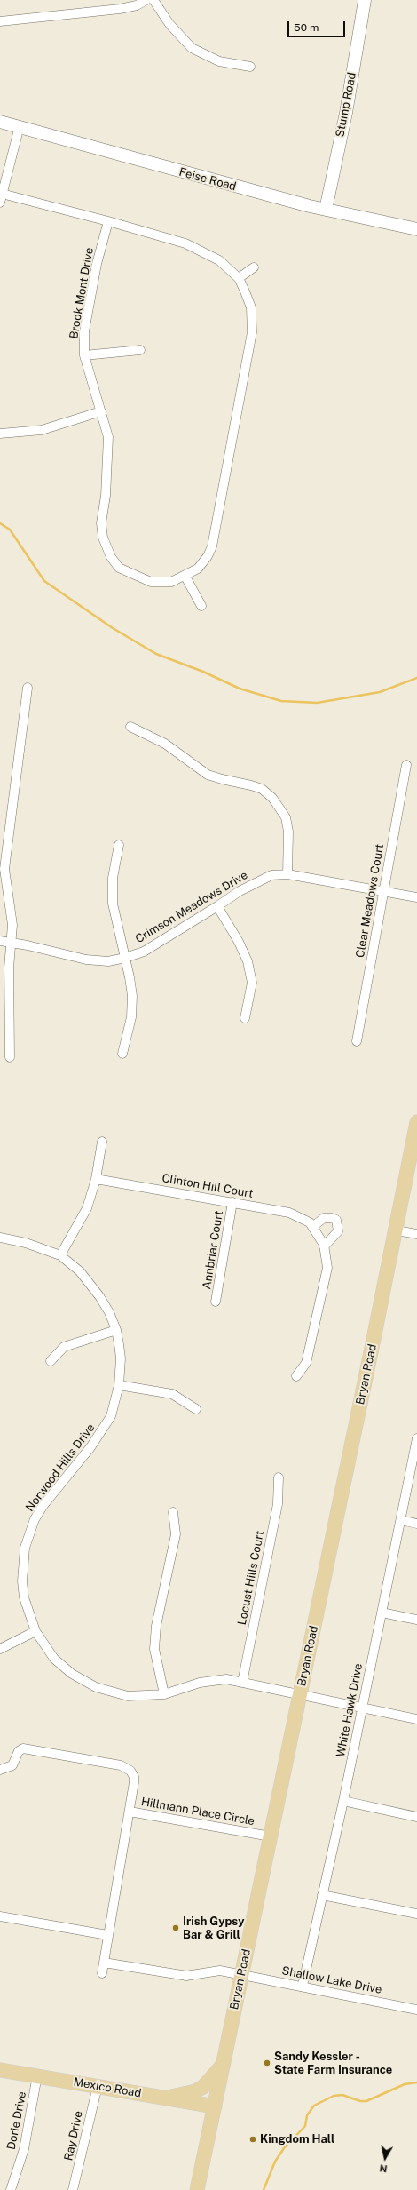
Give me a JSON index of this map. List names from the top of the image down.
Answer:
{
  "streets": {
    "main road": [
      "Stump Road",
      "Feise Road",
      "Bryan Road",
      "Mexico Road"
    ],
    "street": [
      "Brook Mont Drive",
      "Clear Meadows Court",
      "Crimson Meadows Drive",
      "Clinton Hill Court",
      "Annbriar Court",
      "Norwood Hills Drive",
      "Locust Hills Court",
      "White Hawk Drive",
      "Hillmann Place Circle",
      "Shallow Lake Drive",
      "Dorie Drive",
      "Ray Drive"
    ]
  },
  "crossings": [
    ["Stump Road", "Feise Road"],
    ["Clear Meadows Court", "Crimson Meadows Drive"],
    ["Clinton Hill Court", "Annbriar Court"],
    ["Bryan Road", "Norwood Hills Drive"],
    ["Bryan Road", "Hillmann Place Circle"],
    ["Bryan Road", "Shallow Lake Drive"],
    ["Bryan Road", "Mexico Road"],
    ["Norwood Hills Drive", "Locust Hills Court"],
    ["Norwood Hills Drive", "White Hawk Drive"],
    ["White Hawk Drive", "Shallow Lake Drive"],
    ["Mexico Road", "Dorie Drive"],
    ["Mexico Road", "Ray Drive"]
  ],
  "places": ["Irish Gypsy Bar & Grill", "Sandy Kessler - State Farm Insurance", "Kingdom Hall"],
  "scale_bar": "50 m",
  "north": "bottom"
}
